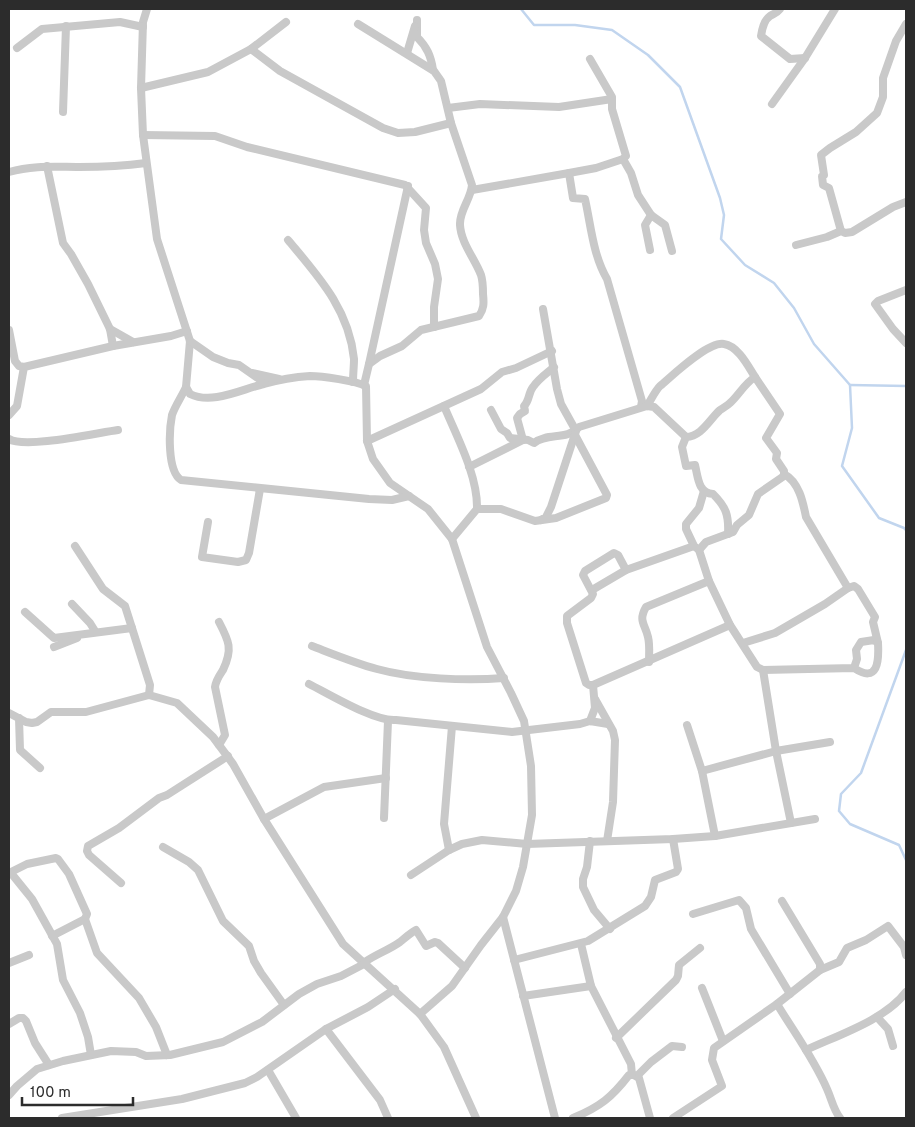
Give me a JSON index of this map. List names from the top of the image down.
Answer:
{
  "scale_bar": "100 m"
}
